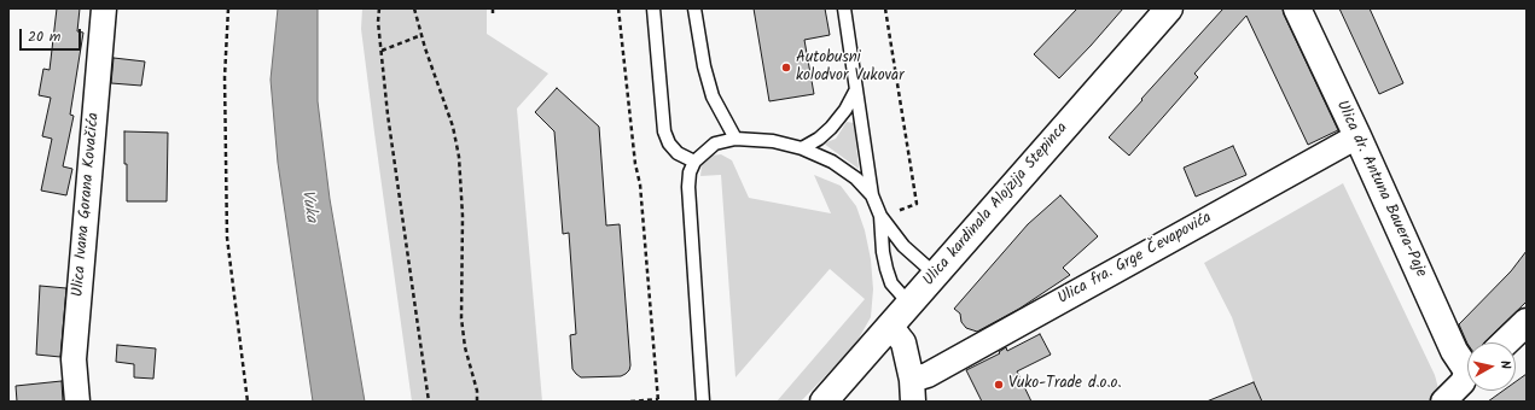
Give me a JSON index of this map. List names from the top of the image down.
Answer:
{
  "streets": {
    "main road": ["Ulica dr. Antuna Bauera-Paje", "Ulica kardinala Alojzija Stepinca"],
    "street": ["Ulica Ivana Gorana Kovačića", "Ulica fra. Grge Čevapovića"]
  },
  "crossings": [
    ["Ulica dr. Antuna Bauera-Paje", "Ulica fra. Grge Čevapovića"]
  ],
  "water": ["Vuka"],
  "places": ["Autobusni kolodvor Vukovar", "Vuko-Trade d.o.o."],
  "scale_bar": "20 m",
  "north": "right"
}
